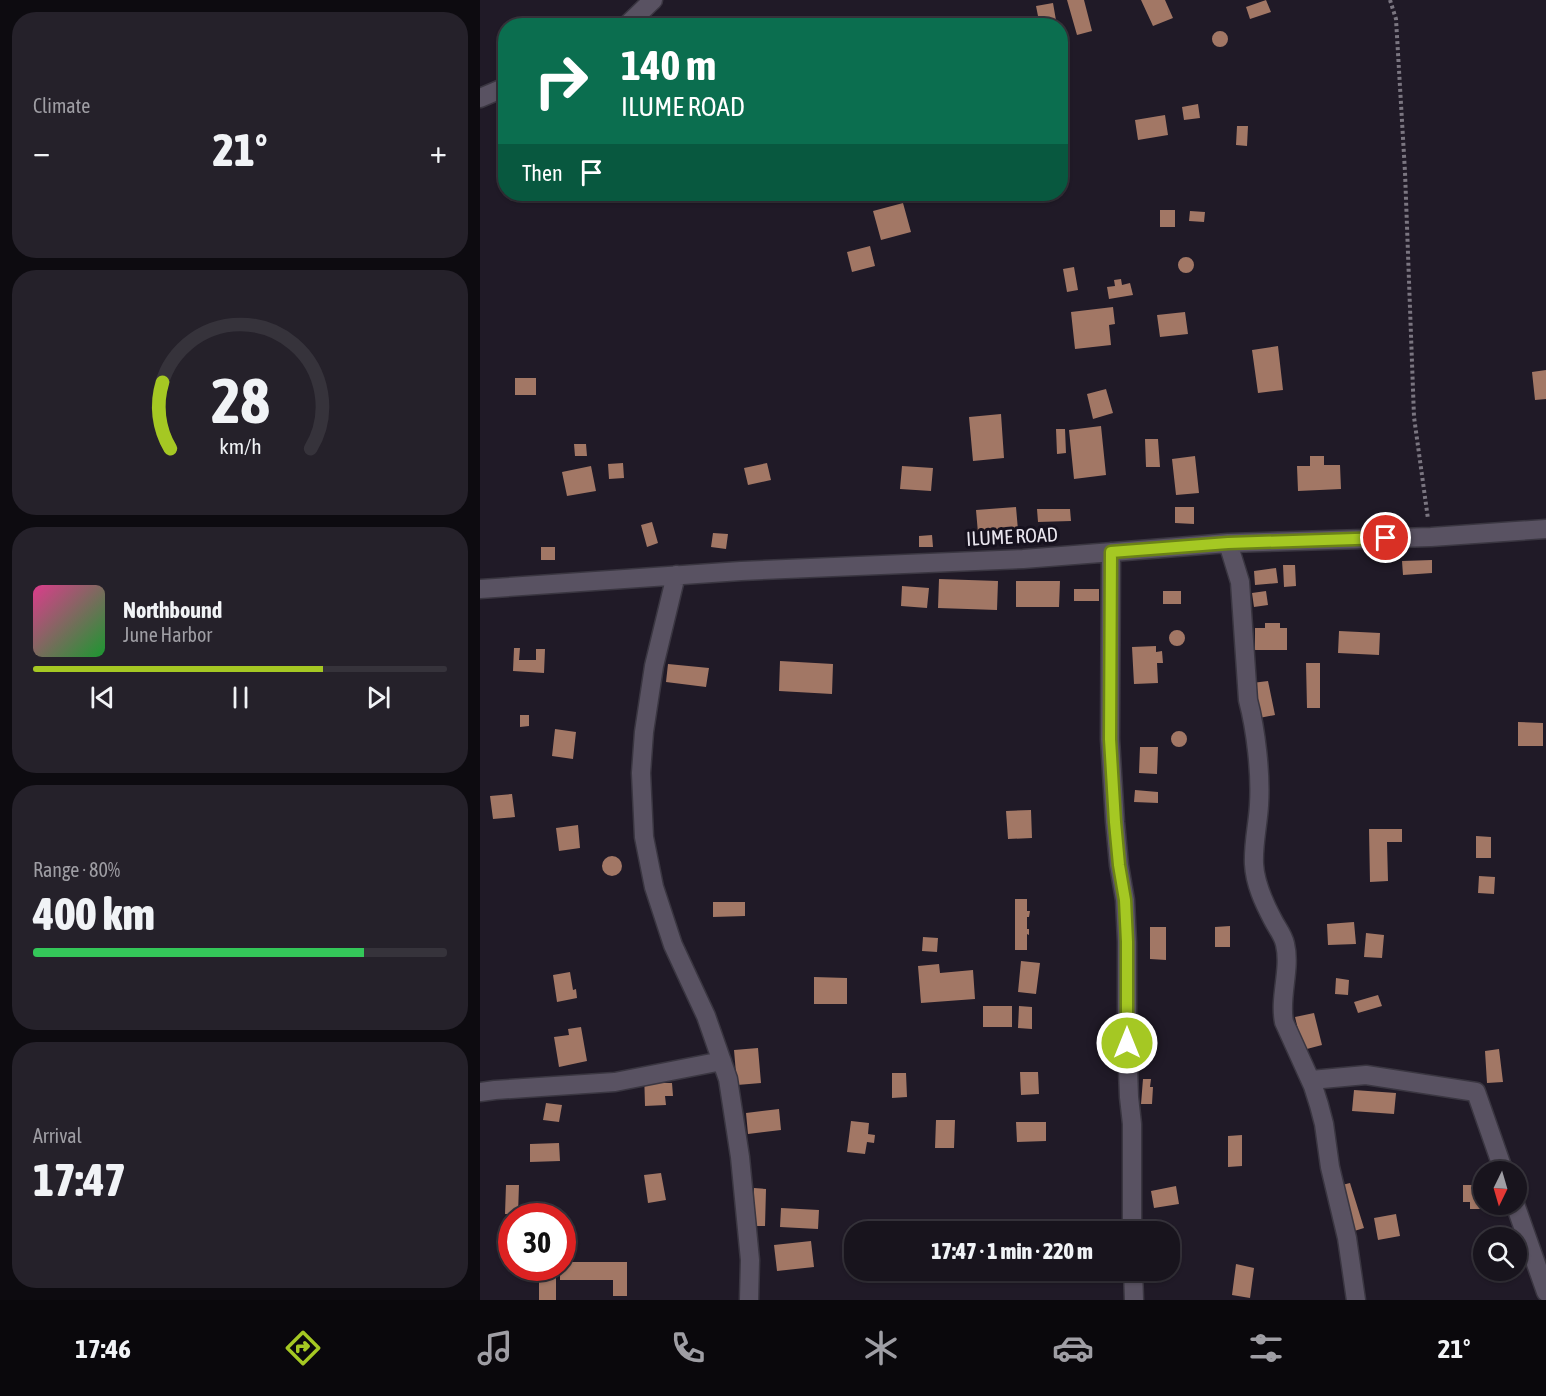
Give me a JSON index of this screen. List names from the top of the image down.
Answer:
{
  "streets": {
    "street": ["ILUME ROAD"]
  },
  "north": "bottom",
  "page": {
    "tile": [
      "Climate",
      ["Range · 80%", "400 km"],
      ["Arrival", "17:47"]
    ],
    "turn": ["140 m", "ILUME ROAD"],
    "heat": ["−", "21°", "+"],
    "then": "Then",
    "song": ["Northbound", "June Harbor"],
    "limit": "30",
    "trip": "17:47 · 1 min · 220 m",
    "tabs": ["17:46", "21°"],
    "gauge": ["28", "km/h"]
  }
}
